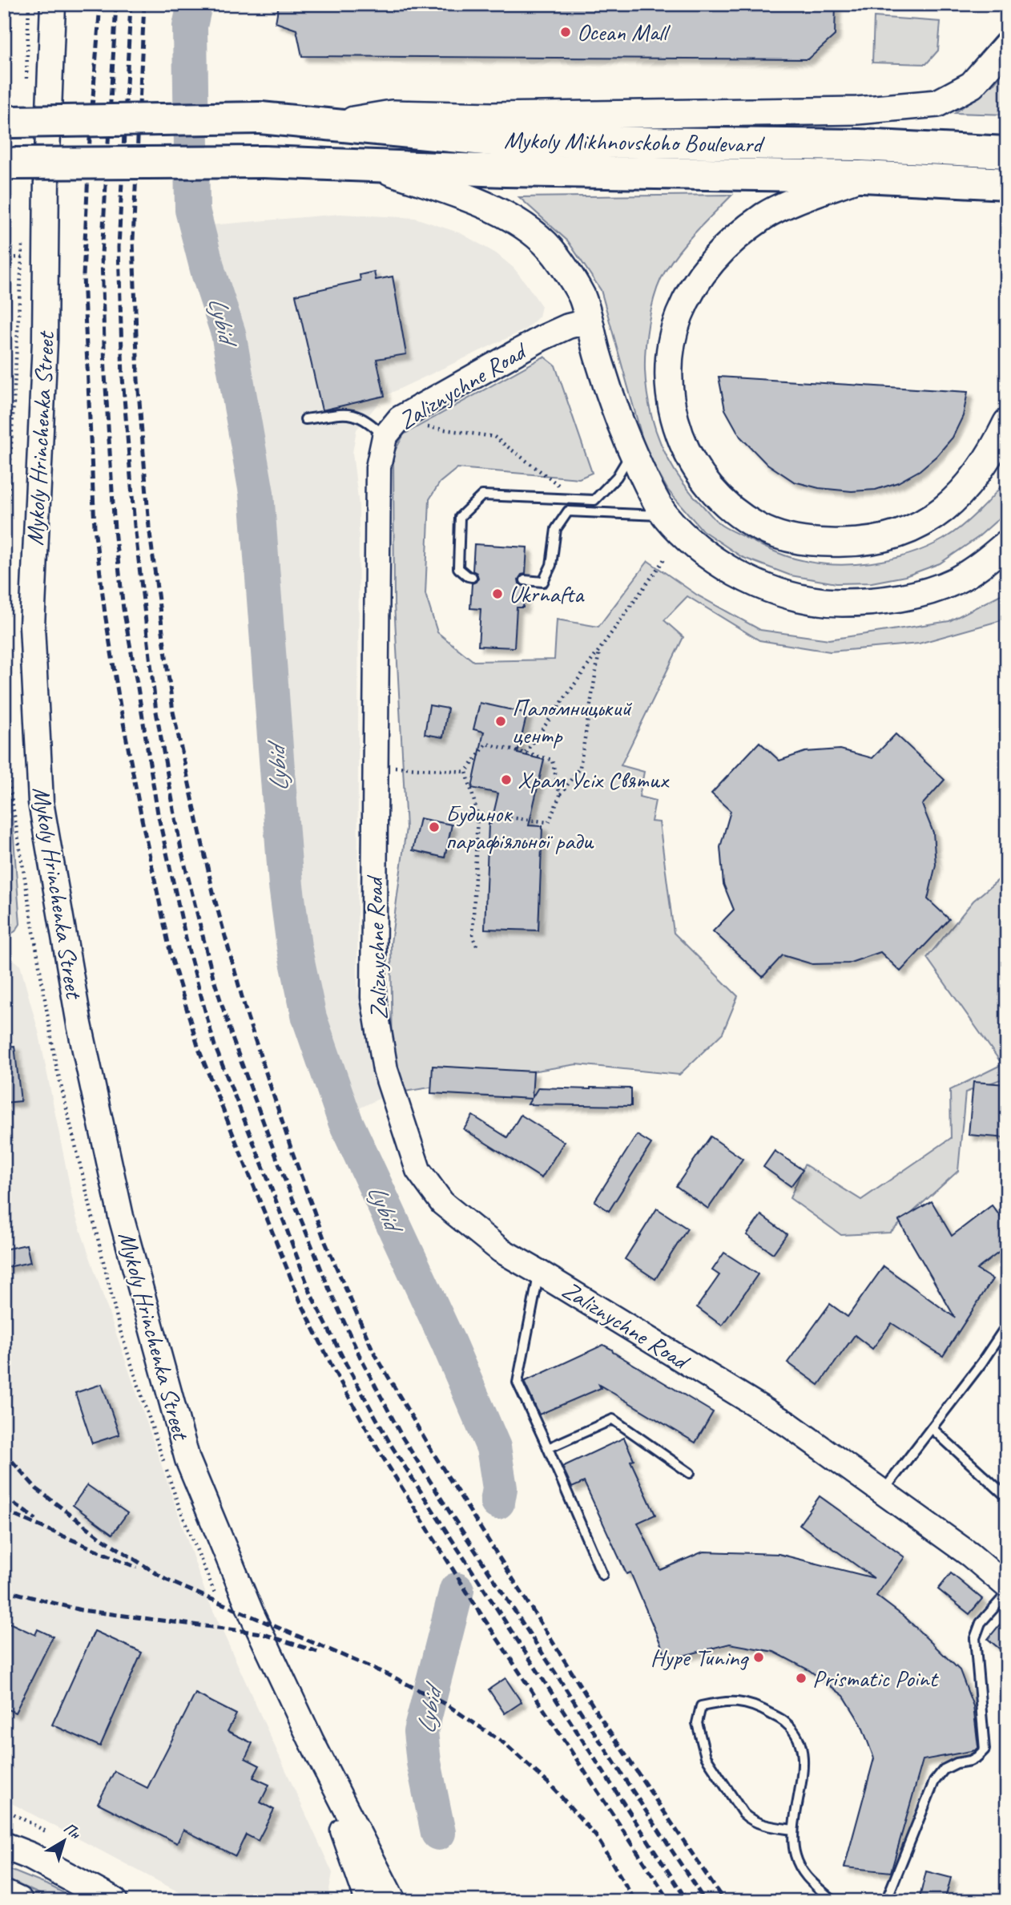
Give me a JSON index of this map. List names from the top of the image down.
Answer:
{
  "streets": {
    "highway": ["Mykoly Mikhnovskoho Boulevard"],
    "main road": ["Zaliznychne Road", "Mykoly Hrinchenka Street"]
  },
  "water": ["Lybid"],
  "places": [
    "Ocean Mall",
    "Ukrnafta",
    "Паломницький центр",
    "Храм Усіх Святих",
    "Будинок парафіяльної ради",
    "Hype Tuning",
    "Prismatic Point"
  ],
  "north": "top right"
}
